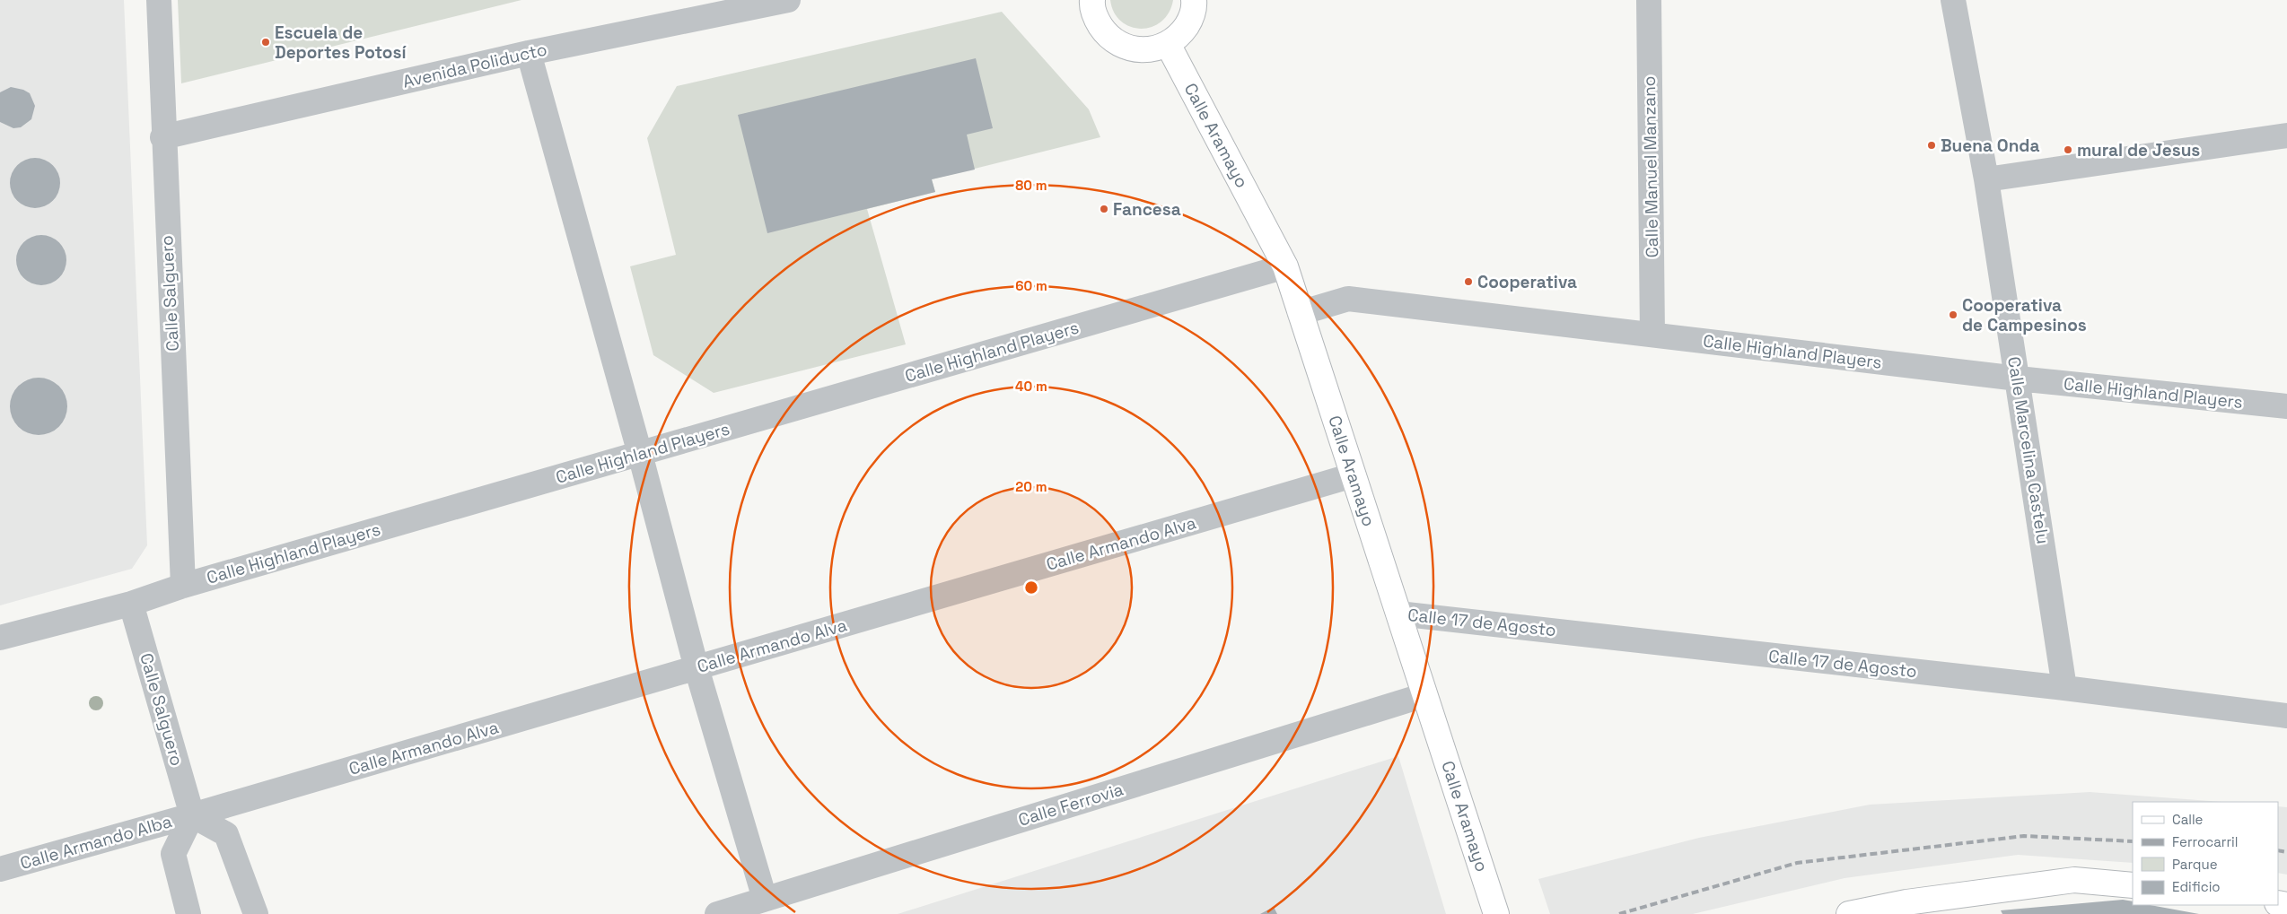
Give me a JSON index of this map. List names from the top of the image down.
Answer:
{
  "streets": {
    "main road": ["Calle Aramayo"],
    "street": [
      "Avenida Poliducto",
      "Calle Manuel Manzano",
      "Calle Salguero",
      "Calle Highland Players",
      "Calle Marcelina Castelu",
      "Calle Armando Alva",
      "Calle 17 de Agosto",
      "Calle Ferrovia",
      "Calle Armando Alba"
    ]
  },
  "crossings": [
    ["Avenida Poliducto", "Calle Salguero"],
    ["Calle Aramayo", "Calle Highland Players"],
    ["Calle Aramayo", "Calle Armando Alva"],
    ["Calle Aramayo", "Calle 17 de Agosto"],
    ["Calle Aramayo", "Calle Ferrovia"],
    ["Calle Manuel Manzano", "Calle Highland Players"],
    ["Calle Salguero", "Calle Highland Players"],
    ["Calle Salguero", "Calle Armando Alva"],
    ["Calle Salguero", "Calle Armando Alba"],
    ["Calle Highland Players", "Calle Marcelina Castelu"],
    ["Calle Marcelina Castelu", "Calle 17 de Agosto"],
    ["Calle Armando Alva", "Calle Armando Alba"]
  ],
  "places": [
    "Escuela de Deportes Potosí",
    "Buena Onda",
    "mural de Jesus",
    "Fancesa",
    "Cooperativa",
    "Cooperativa de Campesinos"
  ],
  "legend": [
    "Calle",
    "Ferrocarril",
    "Parque",
    "Edificio"
  ],
  "rings": [
    "80 m",
    "60 m",
    "40 m",
    "20 m"
  ]
}
